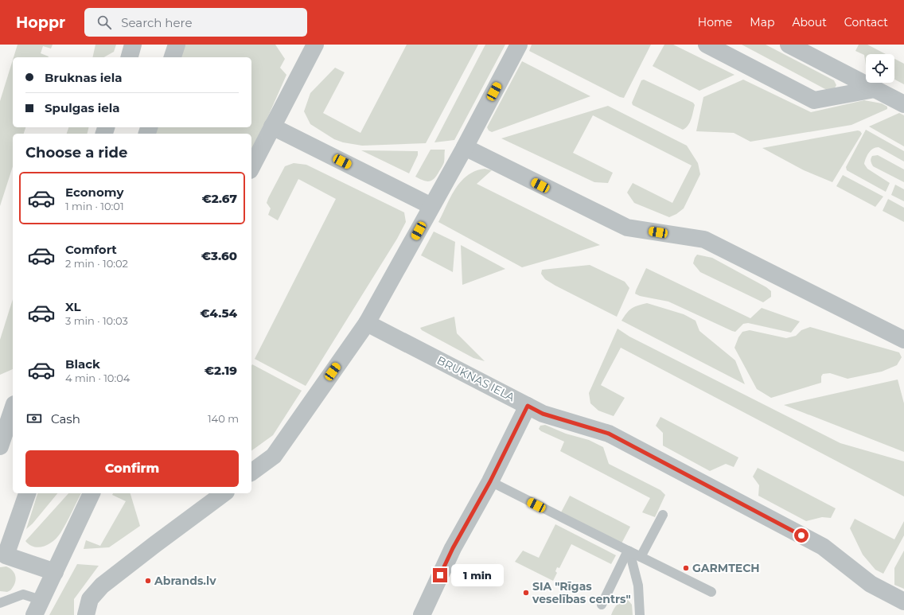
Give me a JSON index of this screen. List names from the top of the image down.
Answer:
{
  "streets": {
    "street": ["BRUKNAS IELA"]
  },
  "places": ["GARMTECH", "Abrands.lv", "SIA \"Rīgas veselības centrs\""],
  "page": {
    "header": "Hoppr",
    "search": "Search here",
    "nav": [
      "Home",
      "Map",
      "About",
      "Contact"
    ],
    "banner": ["Bruknas iela", "Spulgas iela"],
    "heading": "Choose a ride",
    "list": [
      {
        "name": "Economy",
        "note": "1 min · 10:01",
        "value": "€2.67"
      },
      {
        "name": "Comfort",
        "note": "2 min · 10:02",
        "value": "€3.60"
      },
      {
        "name": "XL",
        "note": "3 min · 10:03",
        "value": "€4.54"
      },
      {
        "name": "Black",
        "note": "4 min · 10:04",
        "value": "€2.19"
      }
    ],
    "pay": ["Cash", "140 m"],
    "buttons": "Confirm",
    "bubble": "1 min"
  }
}
